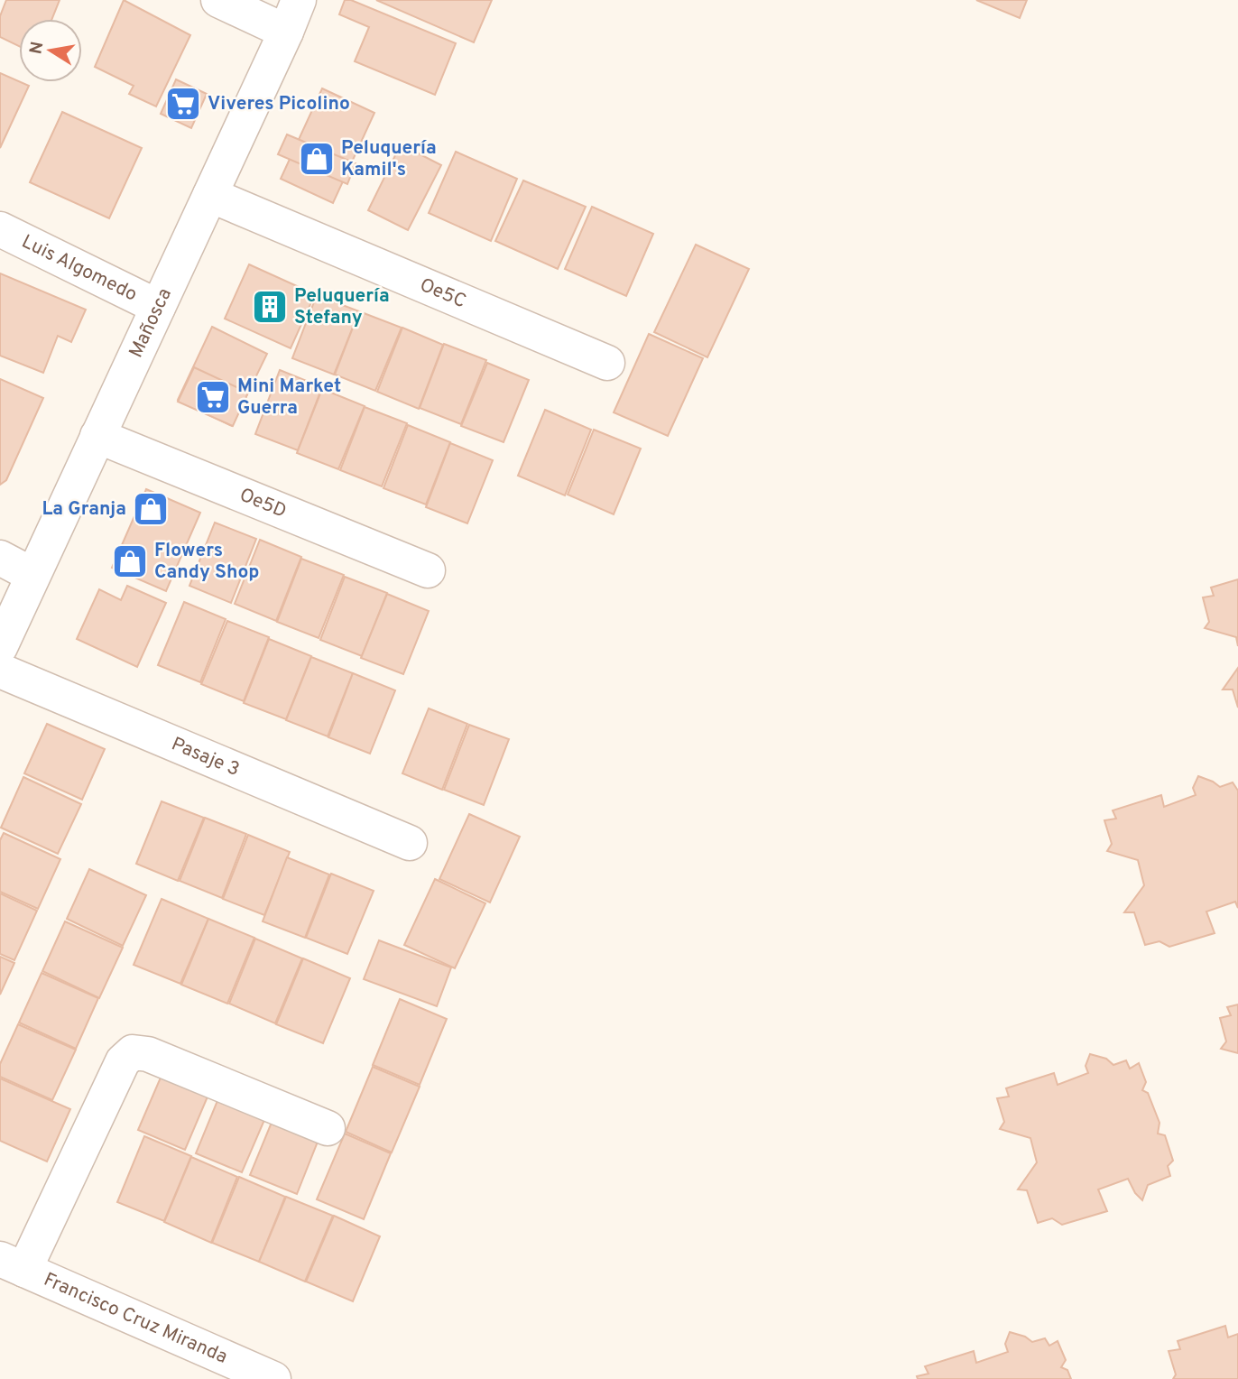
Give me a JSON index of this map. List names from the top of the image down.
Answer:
{
  "streets": {
    "street": [
      "Luis Algomedo",
      "Oe5C",
      "Mañosca",
      "Oe5D",
      "Pasaje 3",
      "Francisco Cruz Miranda"
    ]
  },
  "crossings": [
    ["Luis Algomedo", "Mañosca"],
    ["Oe5C", "Mañosca"],
    ["Mañosca", "Oe5D"]
  ],
  "places": {
    "supermarket": ["Viveres Picolino", "Mini Market Guerra"],
    "shop": ["Peluquería Kamil's", "La Granja", "Flowers Candy Shop"],
    "building": ["Peluquería Stefany"]
  },
  "north": "left"
}
